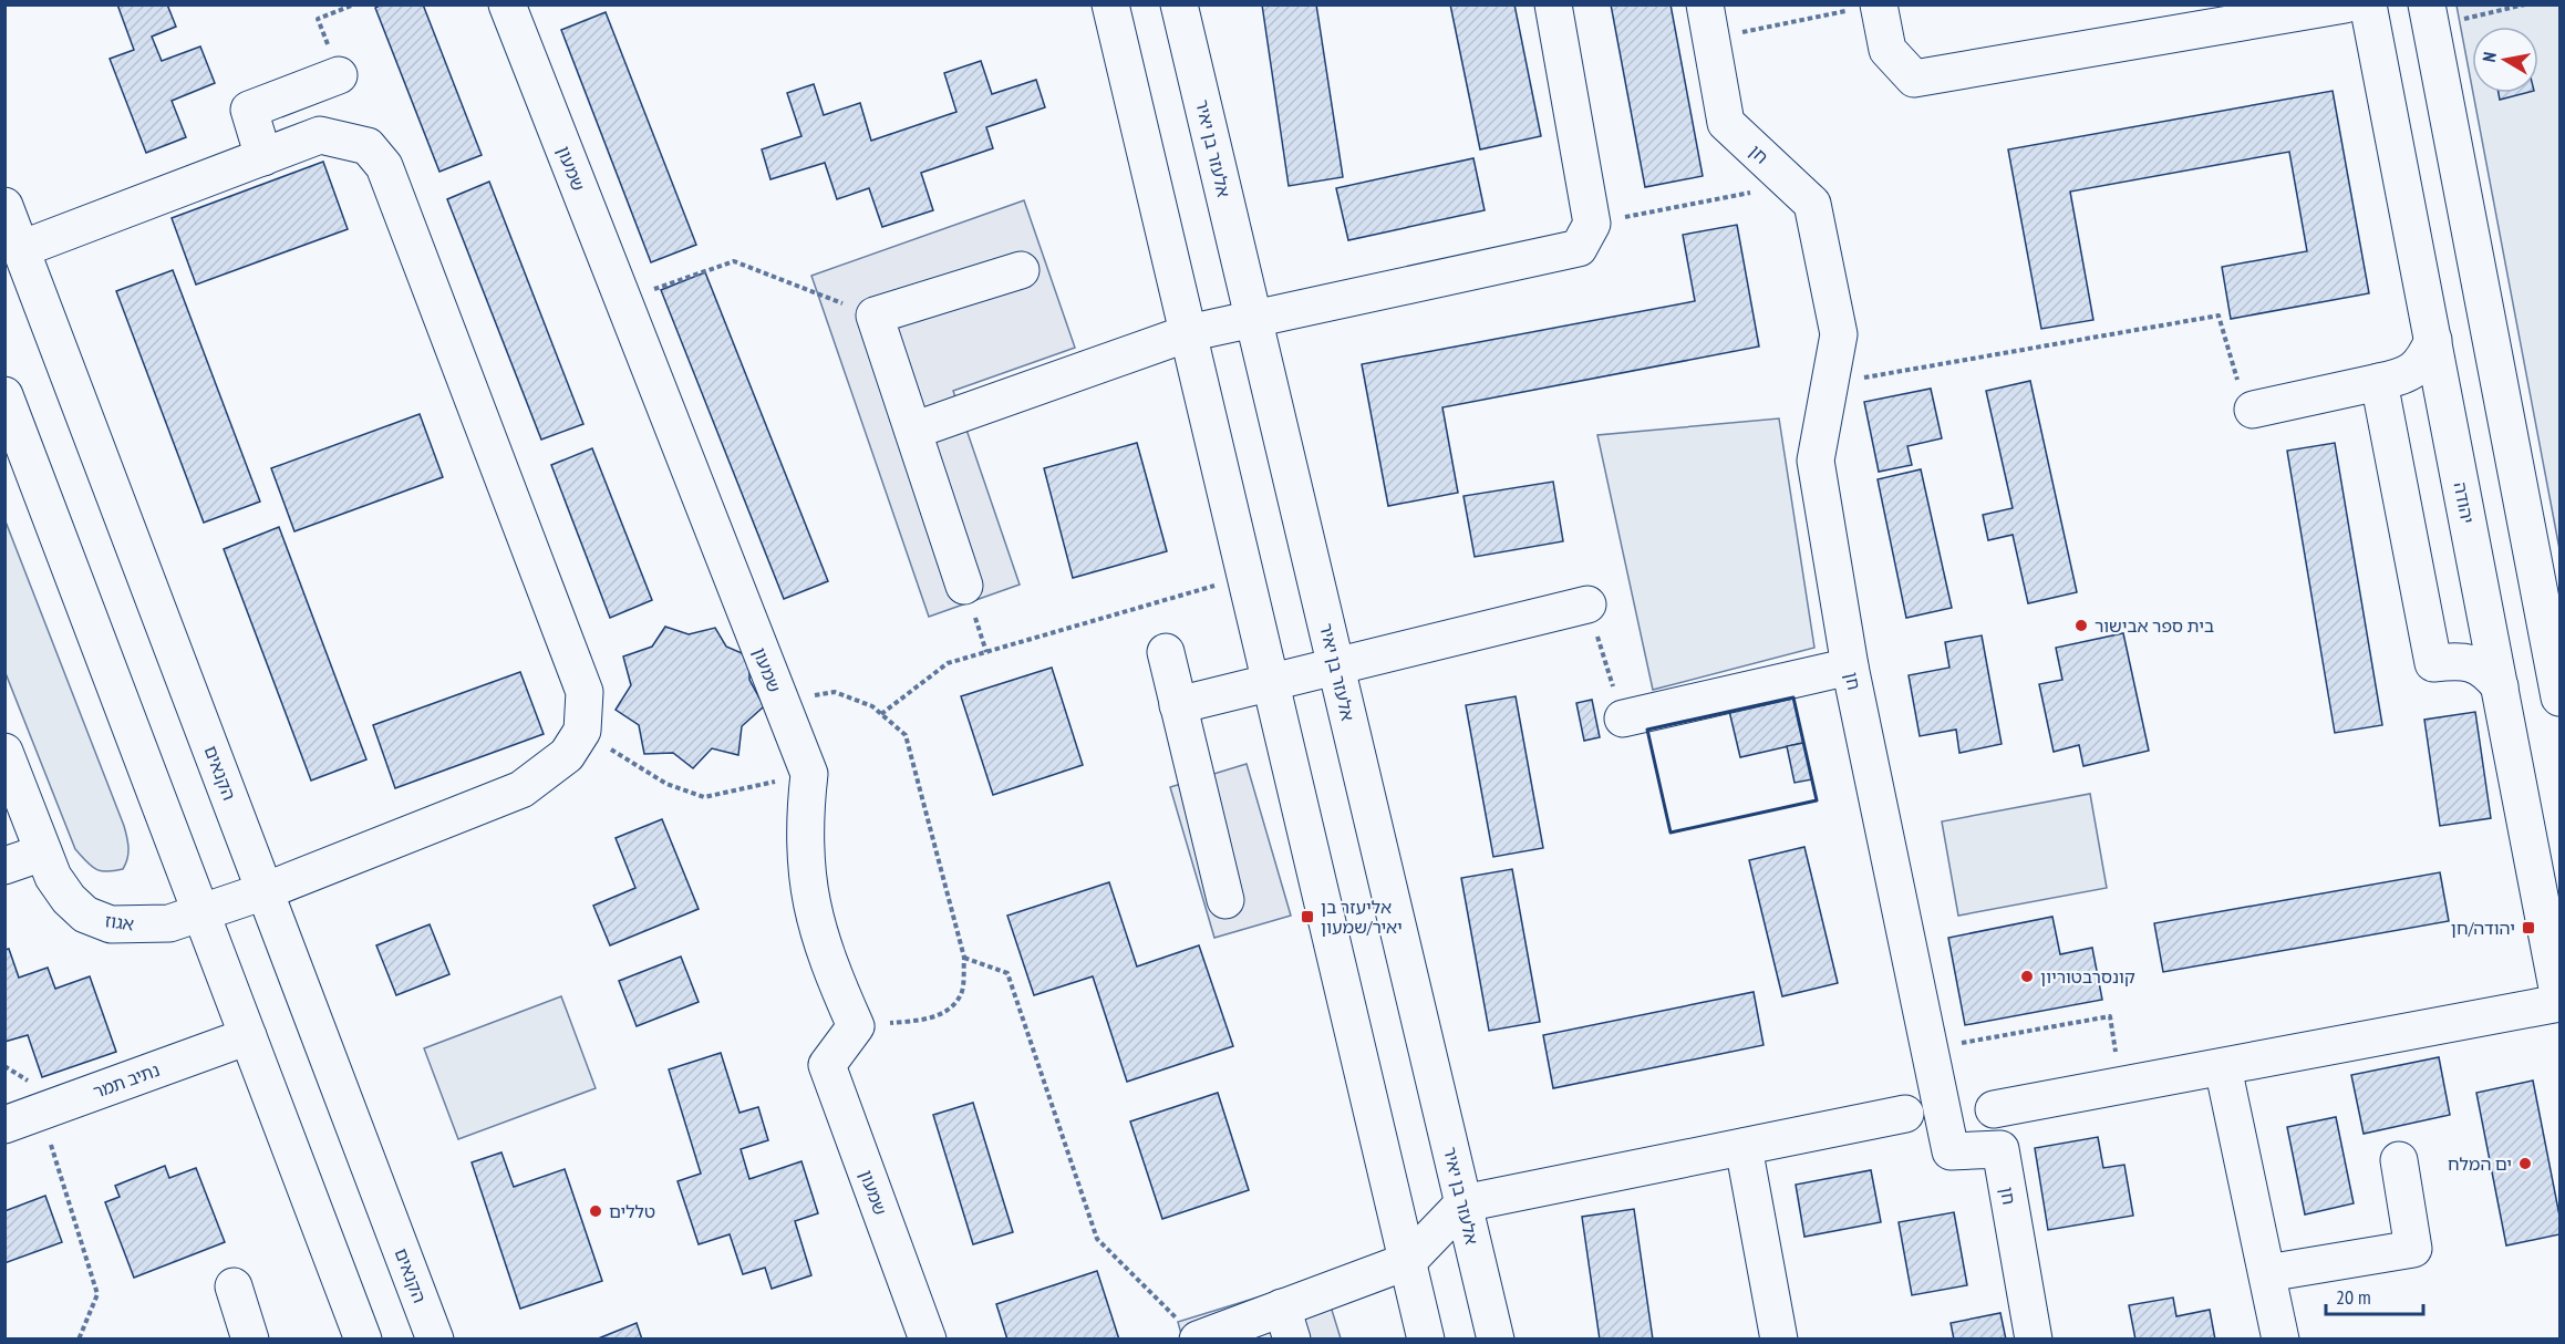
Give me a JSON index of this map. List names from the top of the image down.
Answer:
{
  "streets": {
    "street": [
      "אלעזר בן יאיר",
      "חן",
      "שמעון",
      "יהודה",
      "הקנאים",
      "אגוז",
      "נתיב תמר"
    ]
  },
  "crossings": [
    ["הקנאים", "אגוז"]
  ],
  "places": {
    "other": [
      "בית ספר אבישור",
      "קונסרבטוריון",
      "ים המלח",
      "טללים"
    ],
    "transit": ["אליעזר בן יאיר/שמעון", "יהודה/חן"]
  },
  "scale_bar": "20 m",
  "north": "left"
}
